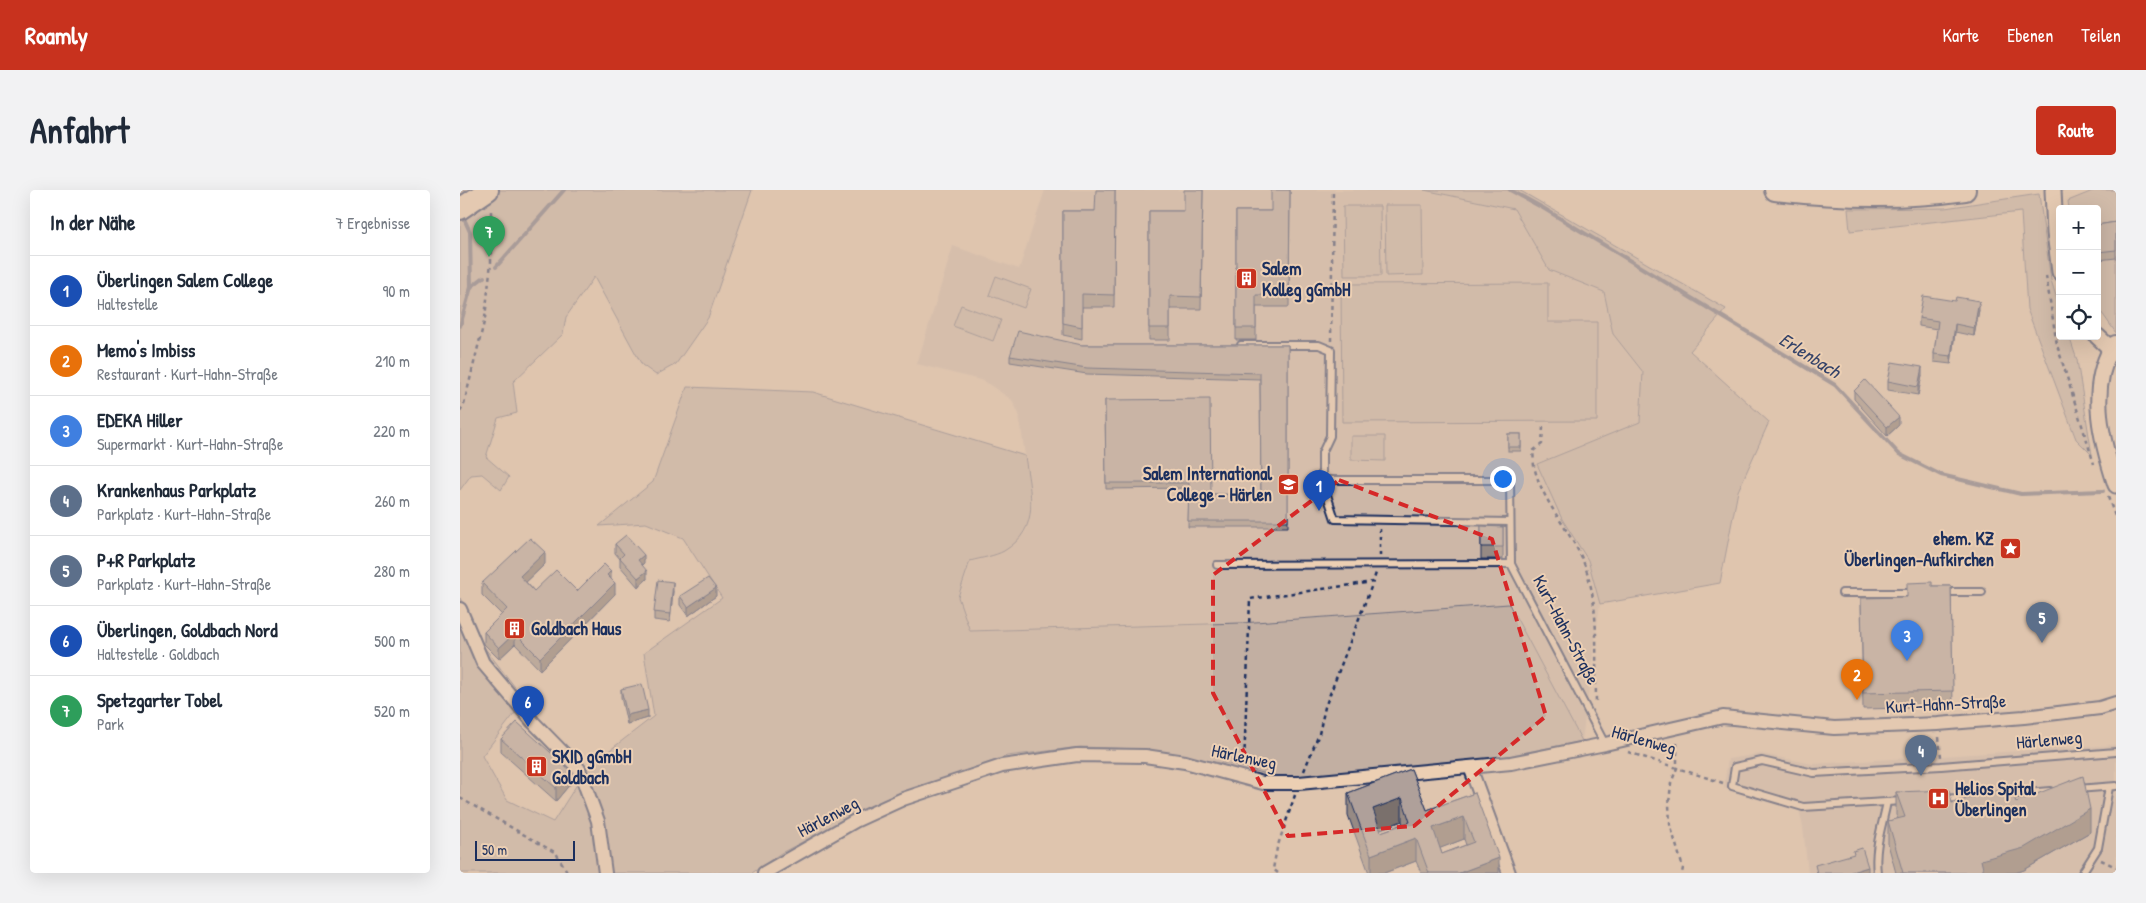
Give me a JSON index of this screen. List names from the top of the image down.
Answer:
{
  "streets": {
    "street": ["Kurt-Hahn-Straße", "Härlenweg"]
  },
  "crossings": [
    ["Kurt-Hahn-Straße", "Härlenweg"]
  ],
  "water": ["Erlenbach"],
  "places": {
    "building": ["Salem Kolleg gGmbH", "Goldbach Haus", "SKID gGmbH Goldbach"],
    "school or university": ["Salem International College - Härlen"],
    "place": ["ehem. KZ Überlingen-Aufkirchen"],
    "hospital": ["Helios Spital Überlingen"]
  },
  "scale_bar": "50 m",
  "page": {
    "header": "Roamly",
    "nav": ["Karte", "Ebenen", "Teilen"],
    "buttons": "Route",
    "title": "Anfahrt",
    "heading": ["In der Nähe", "7 Ergebnisse"],
    "map_buttons": ["+", "−"],
    "pins": [
      "7",
      "1",
      "5",
      "3",
      "2",
      "6",
      "4"
    ],
    "list": [
      {
        "mark": "1",
        "name": "Überlingen Salem College",
        "note": "Haltestelle",
        "value": "90 m"
      },
      {
        "mark": "2",
        "name": "Memo's Imbiss",
        "note": "Restaurant · Kurt-Hahn-Straße",
        "value": "210 m"
      },
      {
        "mark": "3",
        "name": "EDEKA Hiller",
        "note": "Supermarkt · Kurt-Hahn-Straße",
        "value": "220 m"
      },
      {
        "mark": "4",
        "name": "Krankenhaus Parkplatz",
        "note": "Parkplatz · Kurt-Hahn-Straße",
        "value": "260 m"
      },
      {
        "mark": "5",
        "name": "P+R Parkplatz",
        "note": "Parkplatz · Kurt-Hahn-Straße",
        "value": "280 m"
      },
      {
        "mark": "6",
        "name": "Überlingen, Goldbach Nord",
        "note": "Haltestelle · Goldbach",
        "value": "500 m"
      },
      {
        "mark": "7",
        "name": "Spetzgarter Tobel",
        "note": "Park",
        "value": "520 m"
      }
    ],
    "scale": "50 m"
  }
}
